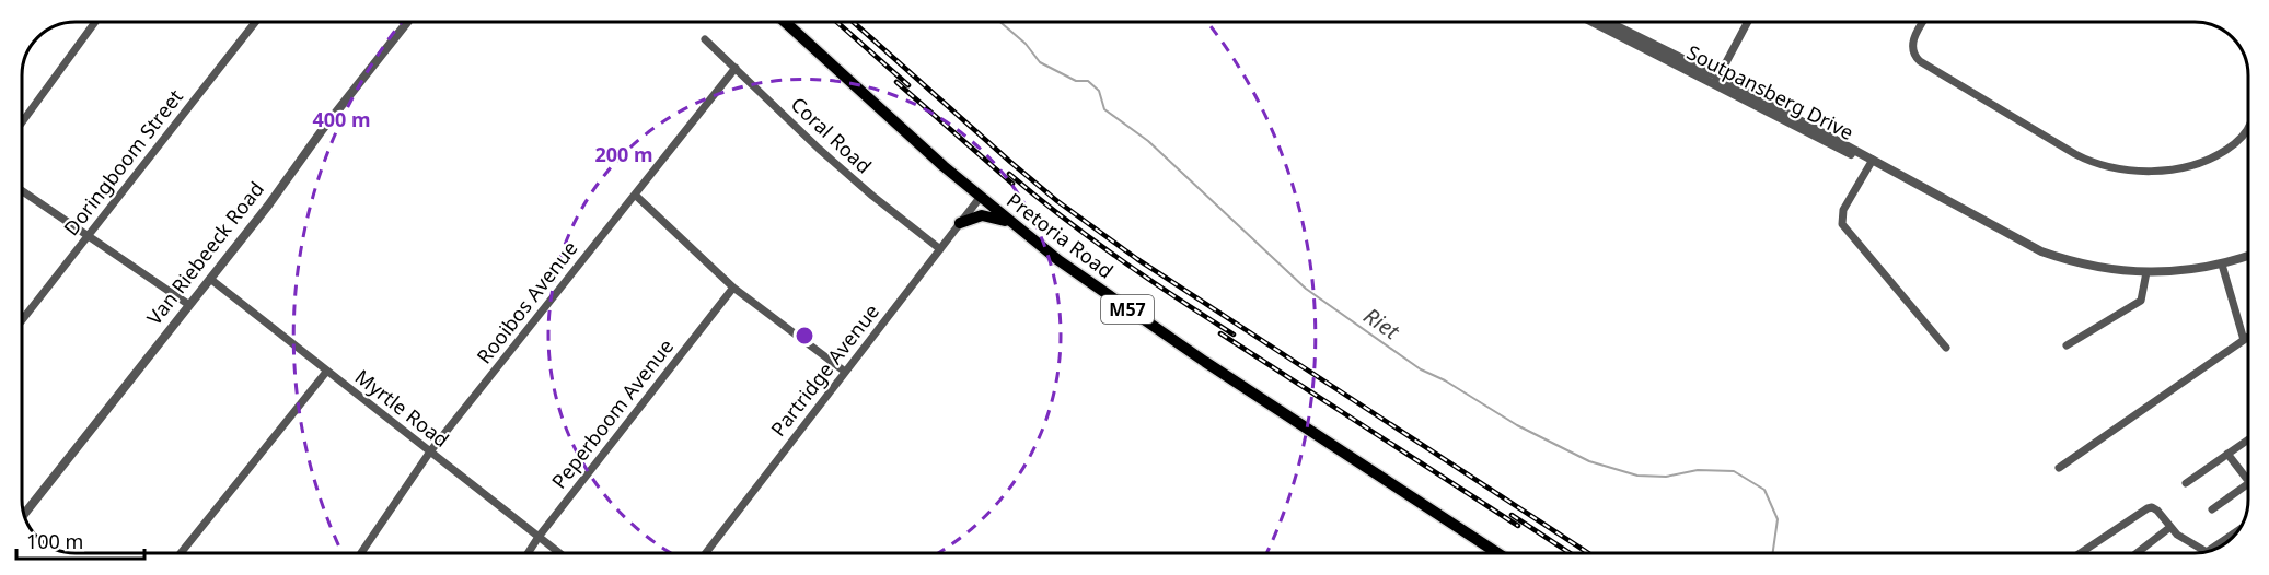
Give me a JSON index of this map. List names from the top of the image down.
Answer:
{
  "streets": {
    "main road": ["Pretoria Road", "M57"],
    "street": [
      "Soutpansberg Drive",
      "Coral Road",
      "Doringboom Street",
      "Van Riebeeck Road",
      "Rooibos Avenue",
      "Partridge Avenue",
      "Myrtle Road",
      "Peperboom Avenue"
    ]
  },
  "crossings": [
    ["Coral Road", "Rooibos Avenue"],
    ["Coral Road", "Partridge Avenue"],
    ["Pretoria Road", "Partridge Avenue"],
    ["Van Riebeeck Road", "Myrtle Road"],
    ["Rooibos Avenue", "Myrtle Road"],
    ["Myrtle Road", "Peperboom Avenue"]
  ],
  "water": ["Riet"],
  "scale_bar": "100 m",
  "rings": ["400 m", "200 m"]
}
